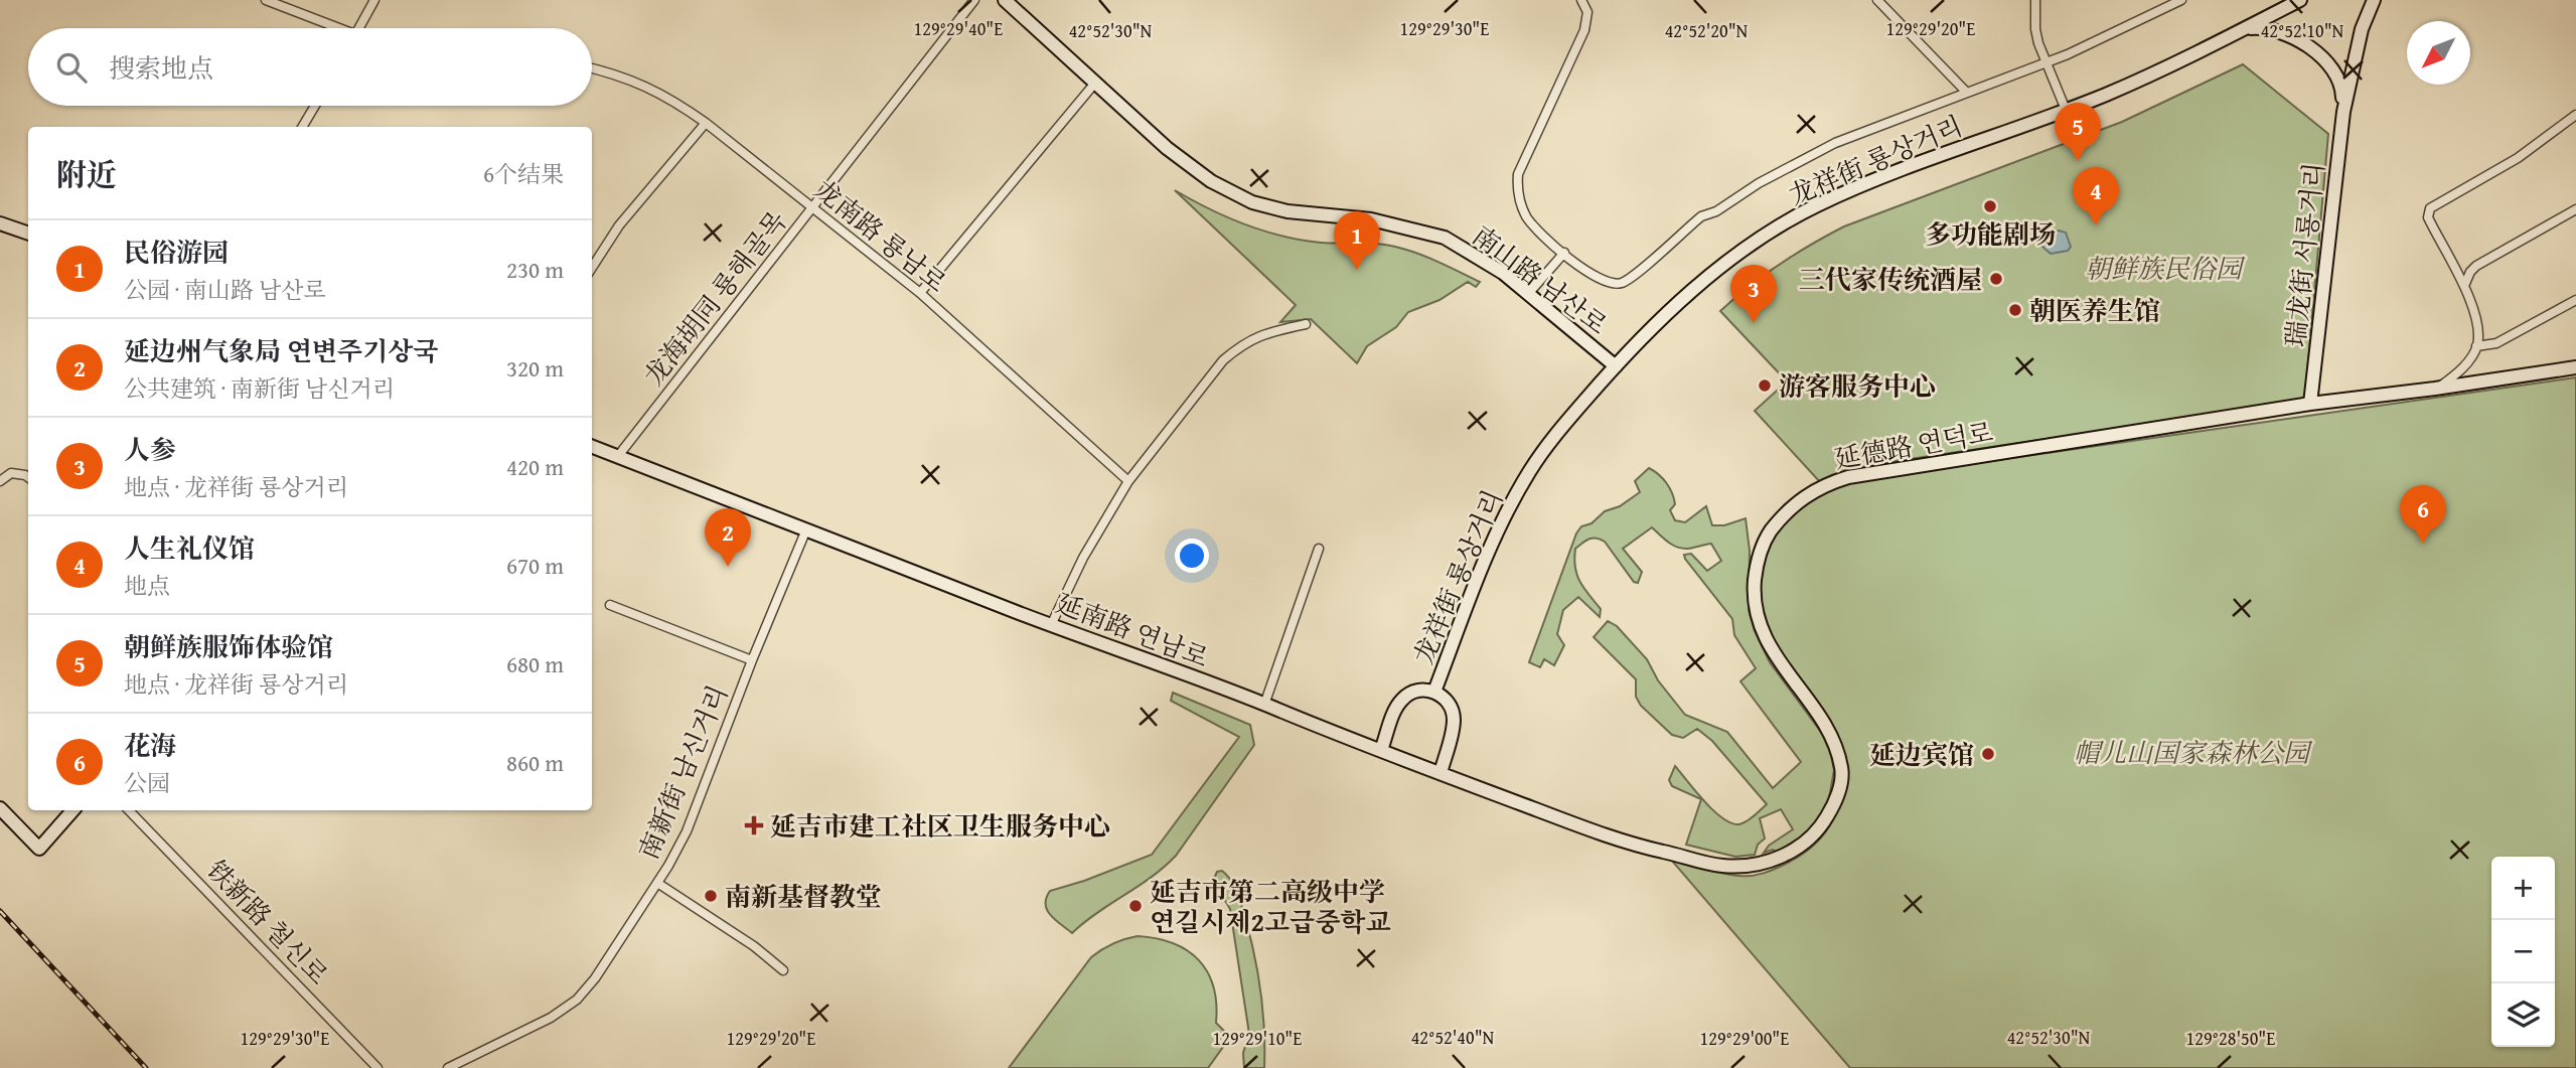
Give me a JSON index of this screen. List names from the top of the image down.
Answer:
{
  "streets": {
    "street": [
      "龙祥街 룡상거리",
      "龙南路 룡남로",
      "瑞龙街 서룡거리",
      "南山路 남산로",
      "龙海胡同 룡해골목",
      "延德路 연덕로",
      "延南路 연남로",
      "南新街 남신거리",
      "铁新路 철신로"
    ]
  },
  "crossings": [
    ["龙祥街 룡상거리", "瑞龙街 서룡거리"],
    ["龙祥街 룡상거리", "南山路 남산로"],
    ["龙祥街 룡상거리", "延南路 연남로"],
    ["龙南路 룡남로", "龙海胡同 룡해골목"],
    ["瑞龙街 서룡거리", "延德路 연덕로"],
    ["龙海胡同 룡해골목", "延南路 연남로"],
    ["延德路 연덕로", "延南路 연남로"],
    ["延南路 연남로", "南新街 남신거리"]
  ],
  "parks": ["朝鲜族民俗园", "帽儿山国家森林公园"],
  "places": {
    "other": [
      "多功能剧场",
      "三代家传统酒屋",
      "朝医养生馆",
      "游客服务中心",
      "延边宾馆",
      "南新基督教堂",
      "延吉市第二高级中学 연길시제2고급중학교"
    ],
    "health": ["延吉市建工社区卫生服务中心"]
  },
  "north": "bottom left",
  "page": {
    "search": "搜索地点",
    "pins": [
      "5",
      "4",
      "1",
      "3",
      "6",
      "2"
    ],
    "heading": ["附近", "6个结果"],
    "list": [
      {
        "mark": "1",
        "name": "民俗游园",
        "note": "公园 · 南山路 남산로",
        "value": "230 m"
      },
      {
        "mark": "2",
        "name": "延边州气象局 연변주기상국",
        "note": "公共建筑 · 南新街 남신거리",
        "value": "320 m"
      },
      {
        "mark": "3",
        "name": "人参",
        "note": "地点 · 龙祥街 룡상거리",
        "value": "420 m"
      },
      {
        "mark": "4",
        "name": "人生礼仪馆",
        "note": "地点",
        "value": "670 m"
      },
      {
        "mark": "5",
        "name": "朝鲜族服饰体验馆",
        "note": "地点 · 龙祥街 룡상거리",
        "value": "680 m"
      },
      {
        "mark": "6",
        "name": "花海",
        "note": "公园",
        "value": "860 m"
      }
    ],
    "map_buttons": ["+", "−"]
  },
  "coordinates": [
    "129°29'40\"E",
    "129°29'30\"E",
    "129°29'20\"E",
    "42°52'30\"N",
    "42°52'20\"N",
    "42°52'10\"N",
    "42°52'40\"N",
    "129°29'10\"E",
    "129°29'00\"E",
    "129°28'50\"E"
  ]
}
